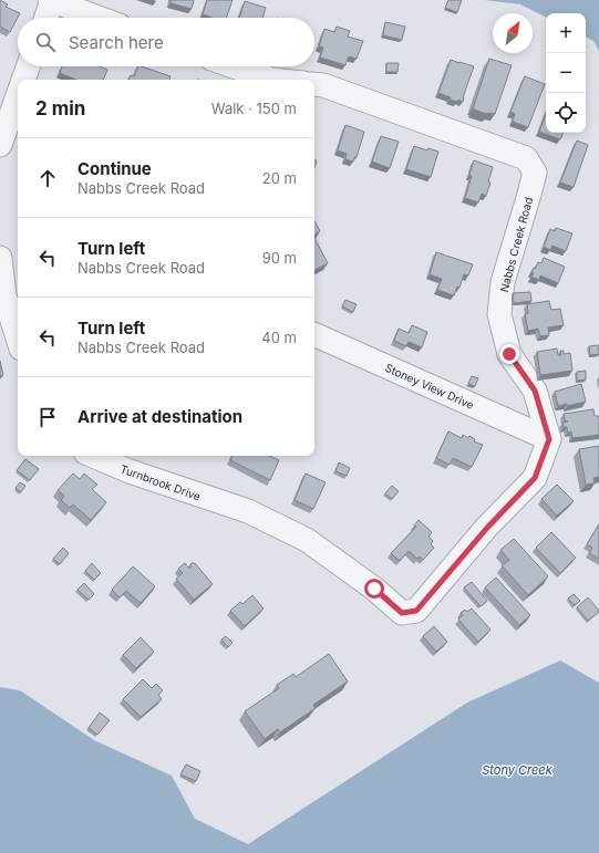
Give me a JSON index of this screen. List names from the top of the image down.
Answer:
{
  "streets": {
    "street": ["Nabbs Creek Road", "Stoney View Drive", "Turnbrook Drive"]
  },
  "crossings": [
    ["Nabbs Creek Road", "Stoney View Drive"],
    ["Nabbs Creek Road", "Turnbrook Drive"],
    ["Stoney View Drive", "Turnbrook Drive"]
  ],
  "water": ["Stony Creek"],
  "north": "top right",
  "page": {
    "map_buttons": ["+", "−"],
    "search": "Search here",
    "heading": ["2 min", "Walk · 150 m"],
    "list": [
      ["Continue", "Nabbs Creek Road", "20 m"],
      ["Turn left", "Nabbs Creek Road", "90 m"],
      ["Turn left", "Nabbs Creek Road", "40 m"],
      "Arrive at destination"
    ]
  }
}
